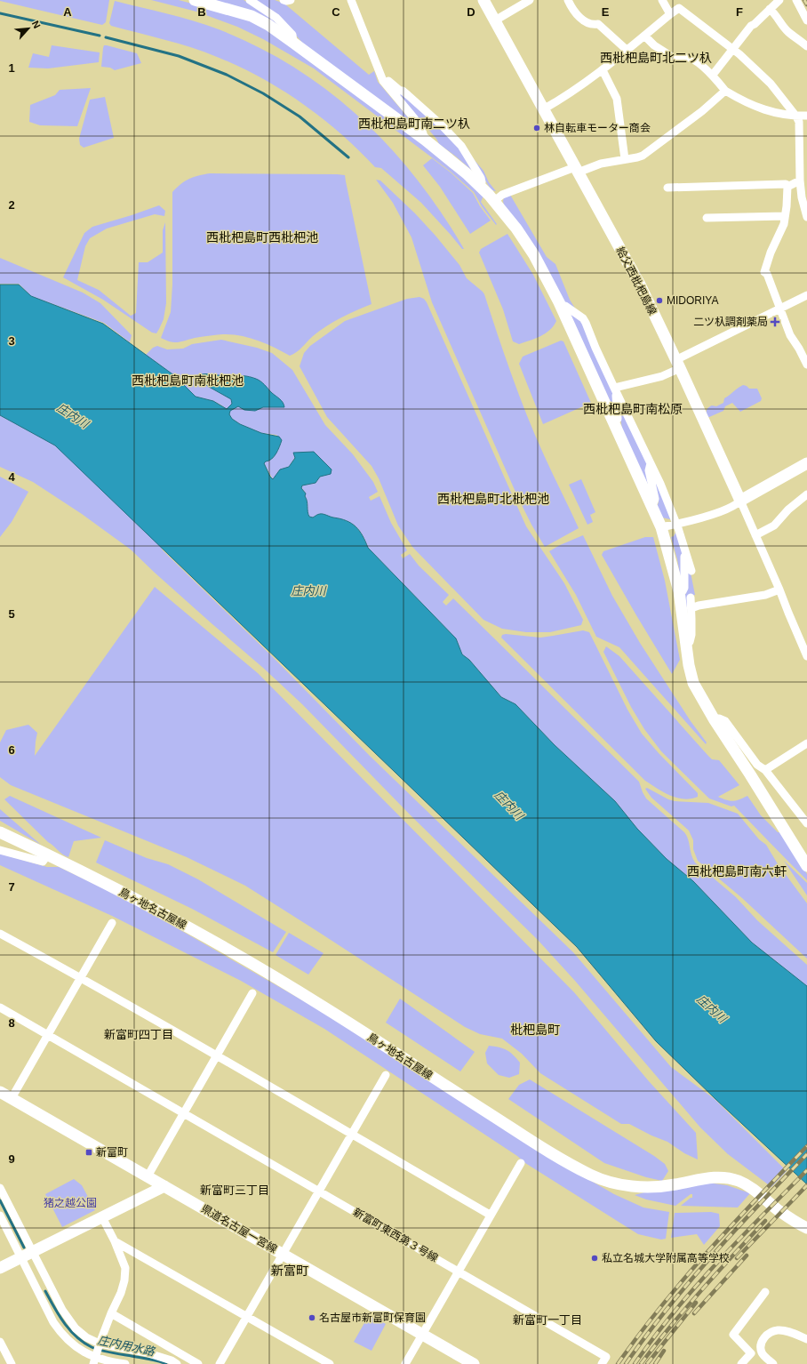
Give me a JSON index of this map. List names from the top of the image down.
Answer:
{
  "streets": {
    "main road": ["給父西枇杷島線", "鳥ヶ地名古屋線", "県道名古屋一宮線"],
    "street": ["新富町東西第３号線"]
  },
  "districts": [
    "西枇杷島町北二ツ杁",
    "西枇杷島町南二ツ杁",
    "西枇杷島町西枇杷池",
    "西枇杷島町南枇杷池",
    "西枇杷島町南松原",
    "西枇杷島町北枇杷池",
    "西枇杷島町南六軒",
    "枇杷島町",
    "新富町四丁目",
    "新富町三丁目",
    "新富町",
    "新富町一丁目"
  ],
  "water": ["庄内川", "庄内用水路"],
  "parks": ["猪之越公園"],
  "places": {
    "other": [
      "林自転車モーター商会",
      "MIDORIYA",
      "私立名城大学附属高等学校",
      "名古屋市新富町保育園"
    ],
    "health": ["二ツ杁調剤薬局"],
    "transit": ["新富町"]
  },
  "north": "top right",
  "grid": {
    "columns": [
      "A",
      "B",
      "C",
      "D",
      "E",
      "F"
    ],
    "rows": [
      "1",
      "2",
      "3",
      "4",
      "5",
      "6",
      "7",
      "8",
      "9"
    ]
  }
}
